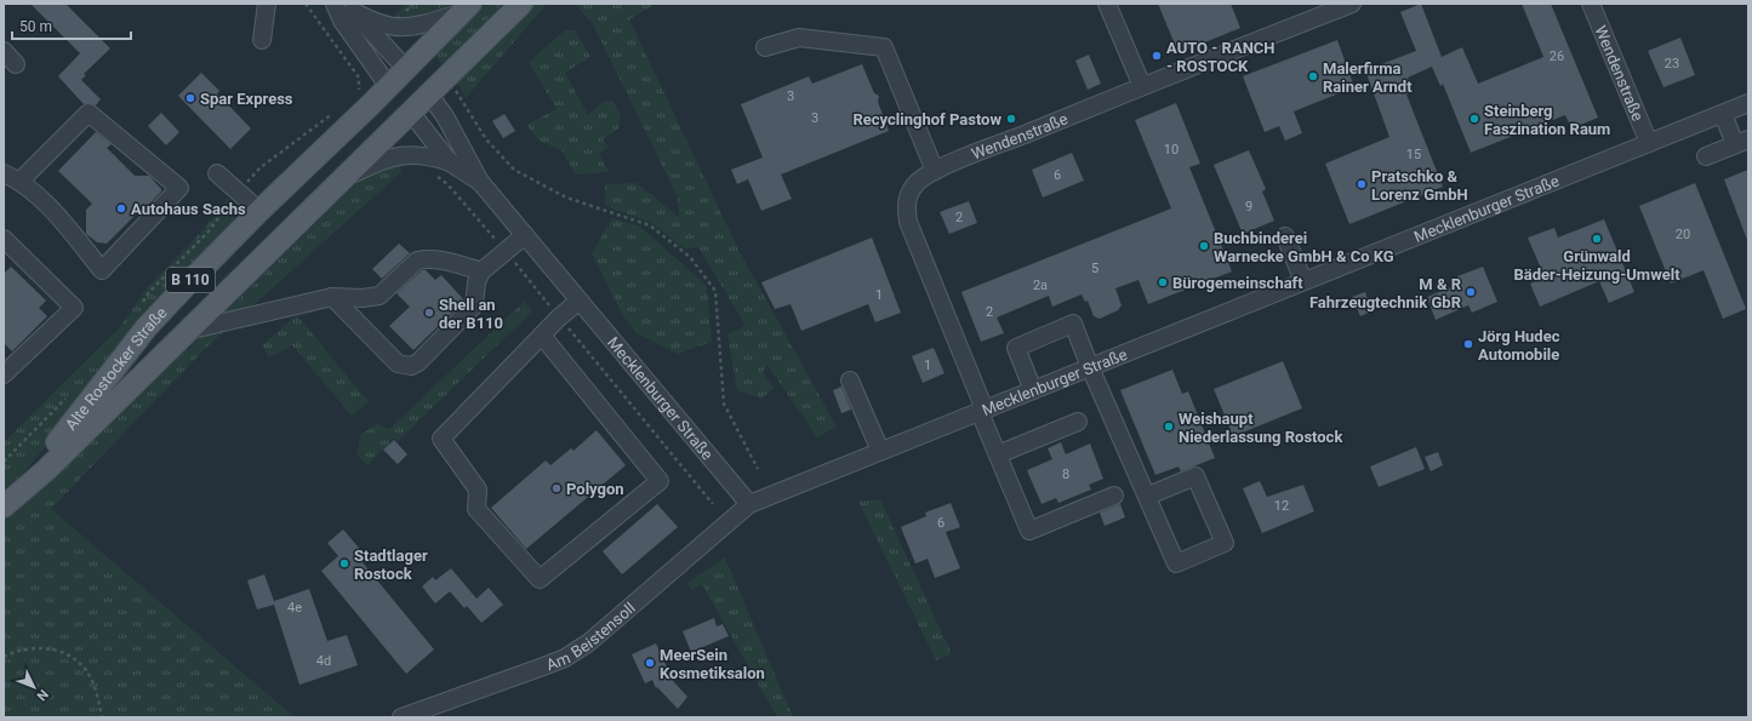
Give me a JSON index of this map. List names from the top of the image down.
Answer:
{
  "streets": {
    "main road": ["B 110", "Alte Rostocker Straße"],
    "street": ["Wendenstraße", "Mecklenburger Straße", "Am Beistensoll"]
  },
  "crossings": [
    ["Wendenstraße", "Mecklenburger Straße"],
    ["Mecklenburger Straße", "B 110"],
    ["Mecklenburger Straße", "Alte Rostocker Straße"],
    ["Mecklenburger Straße", "Am Beistensoll"],
    ["B 110", "Alte Rostocker Straße"]
  ],
  "places": [
    "AUTO - RANCH - ROSTOCK",
    "Malerfirma Rainer Arndt",
    "Spar Express",
    "Recyclinghof Pastow",
    "Steinberg Faszination Raum",
    "Pratschko & Lorenz GmbH",
    "Autohaus Sachs",
    "Grünwald Bäder-Heizung-Umwelt",
    "Buchbinderei Warnecke GmbH & Co KG",
    "Bürogemeinschaft",
    "M & R Fahrzeugtechnik GbR",
    "Shell an der B110",
    "Jörg Hudec Automobile",
    "Weishaupt Niederlassung Rostock",
    "Polygon",
    "Stadtlager Rostock",
    "MeerSein Kosmetiksalon"
  ],
  "house_numbers": [
    "26",
    "23",
    "3",
    "3",
    "10",
    "15",
    "6",
    "9",
    "2",
    "20",
    "5",
    "2a",
    "1",
    "2",
    "1",
    "8",
    "12",
    "6",
    "4e",
    "4d"
  ],
  "scale_bar": "50 m",
  "north": "bottom right"
}
